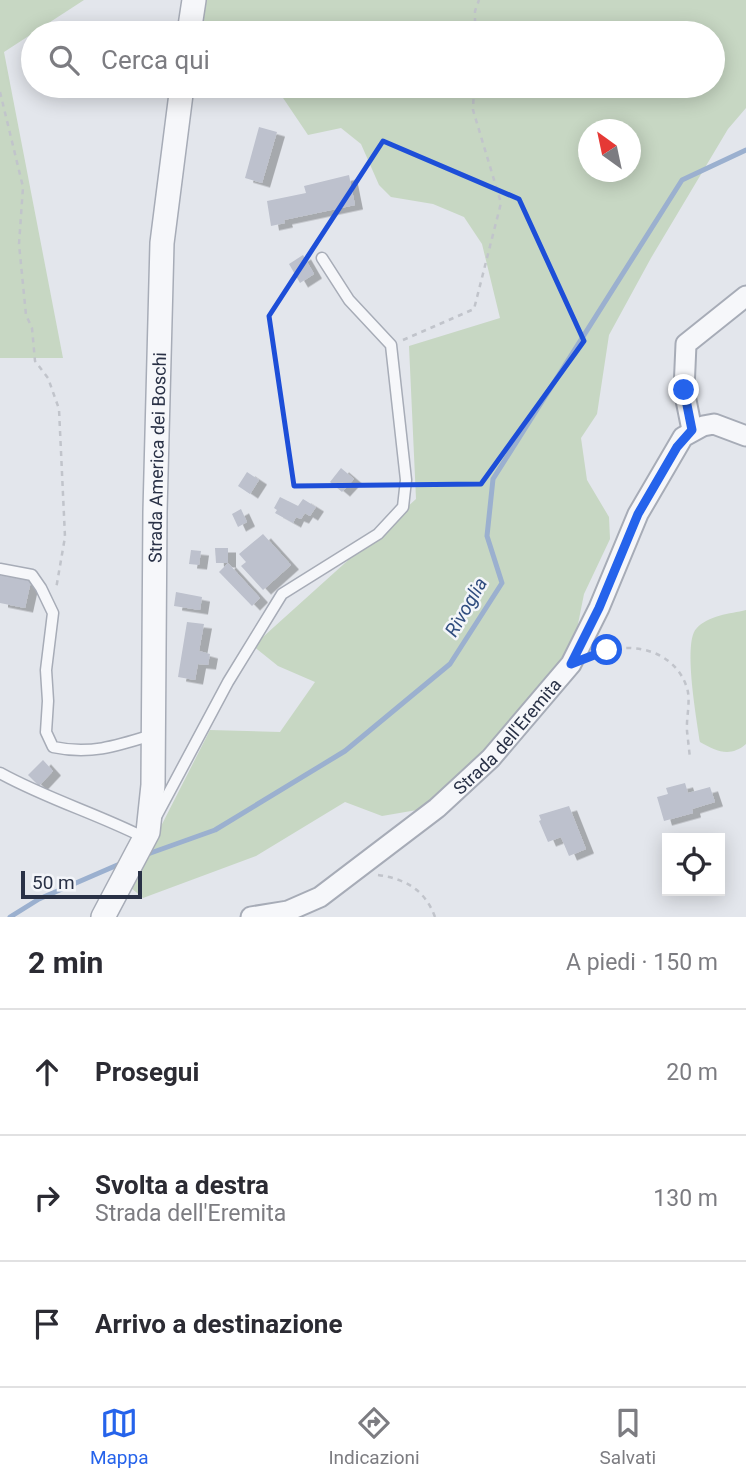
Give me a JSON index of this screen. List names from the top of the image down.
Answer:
{
  "streets": {
    "street": ["Strada America dei Boschi", "Strada dell'Eremita"]
  },
  "water": ["Rivoglia"],
  "scale_bar": "50 m",
  "north": "top left",
  "page": {
    "search": "Cerca qui",
    "scale": "50 m",
    "heading": ["2 min", "A piedi · 150 m"],
    "list": [
      ["Prosegui", "20 m"],
      ["Svolta a destra", "Strada dell'Eremita", "130 m"],
      "Arrivo a destinazione"
    ],
    "nav": ["Mappa", "Indicazioni", "Salvati"]
  }
}
